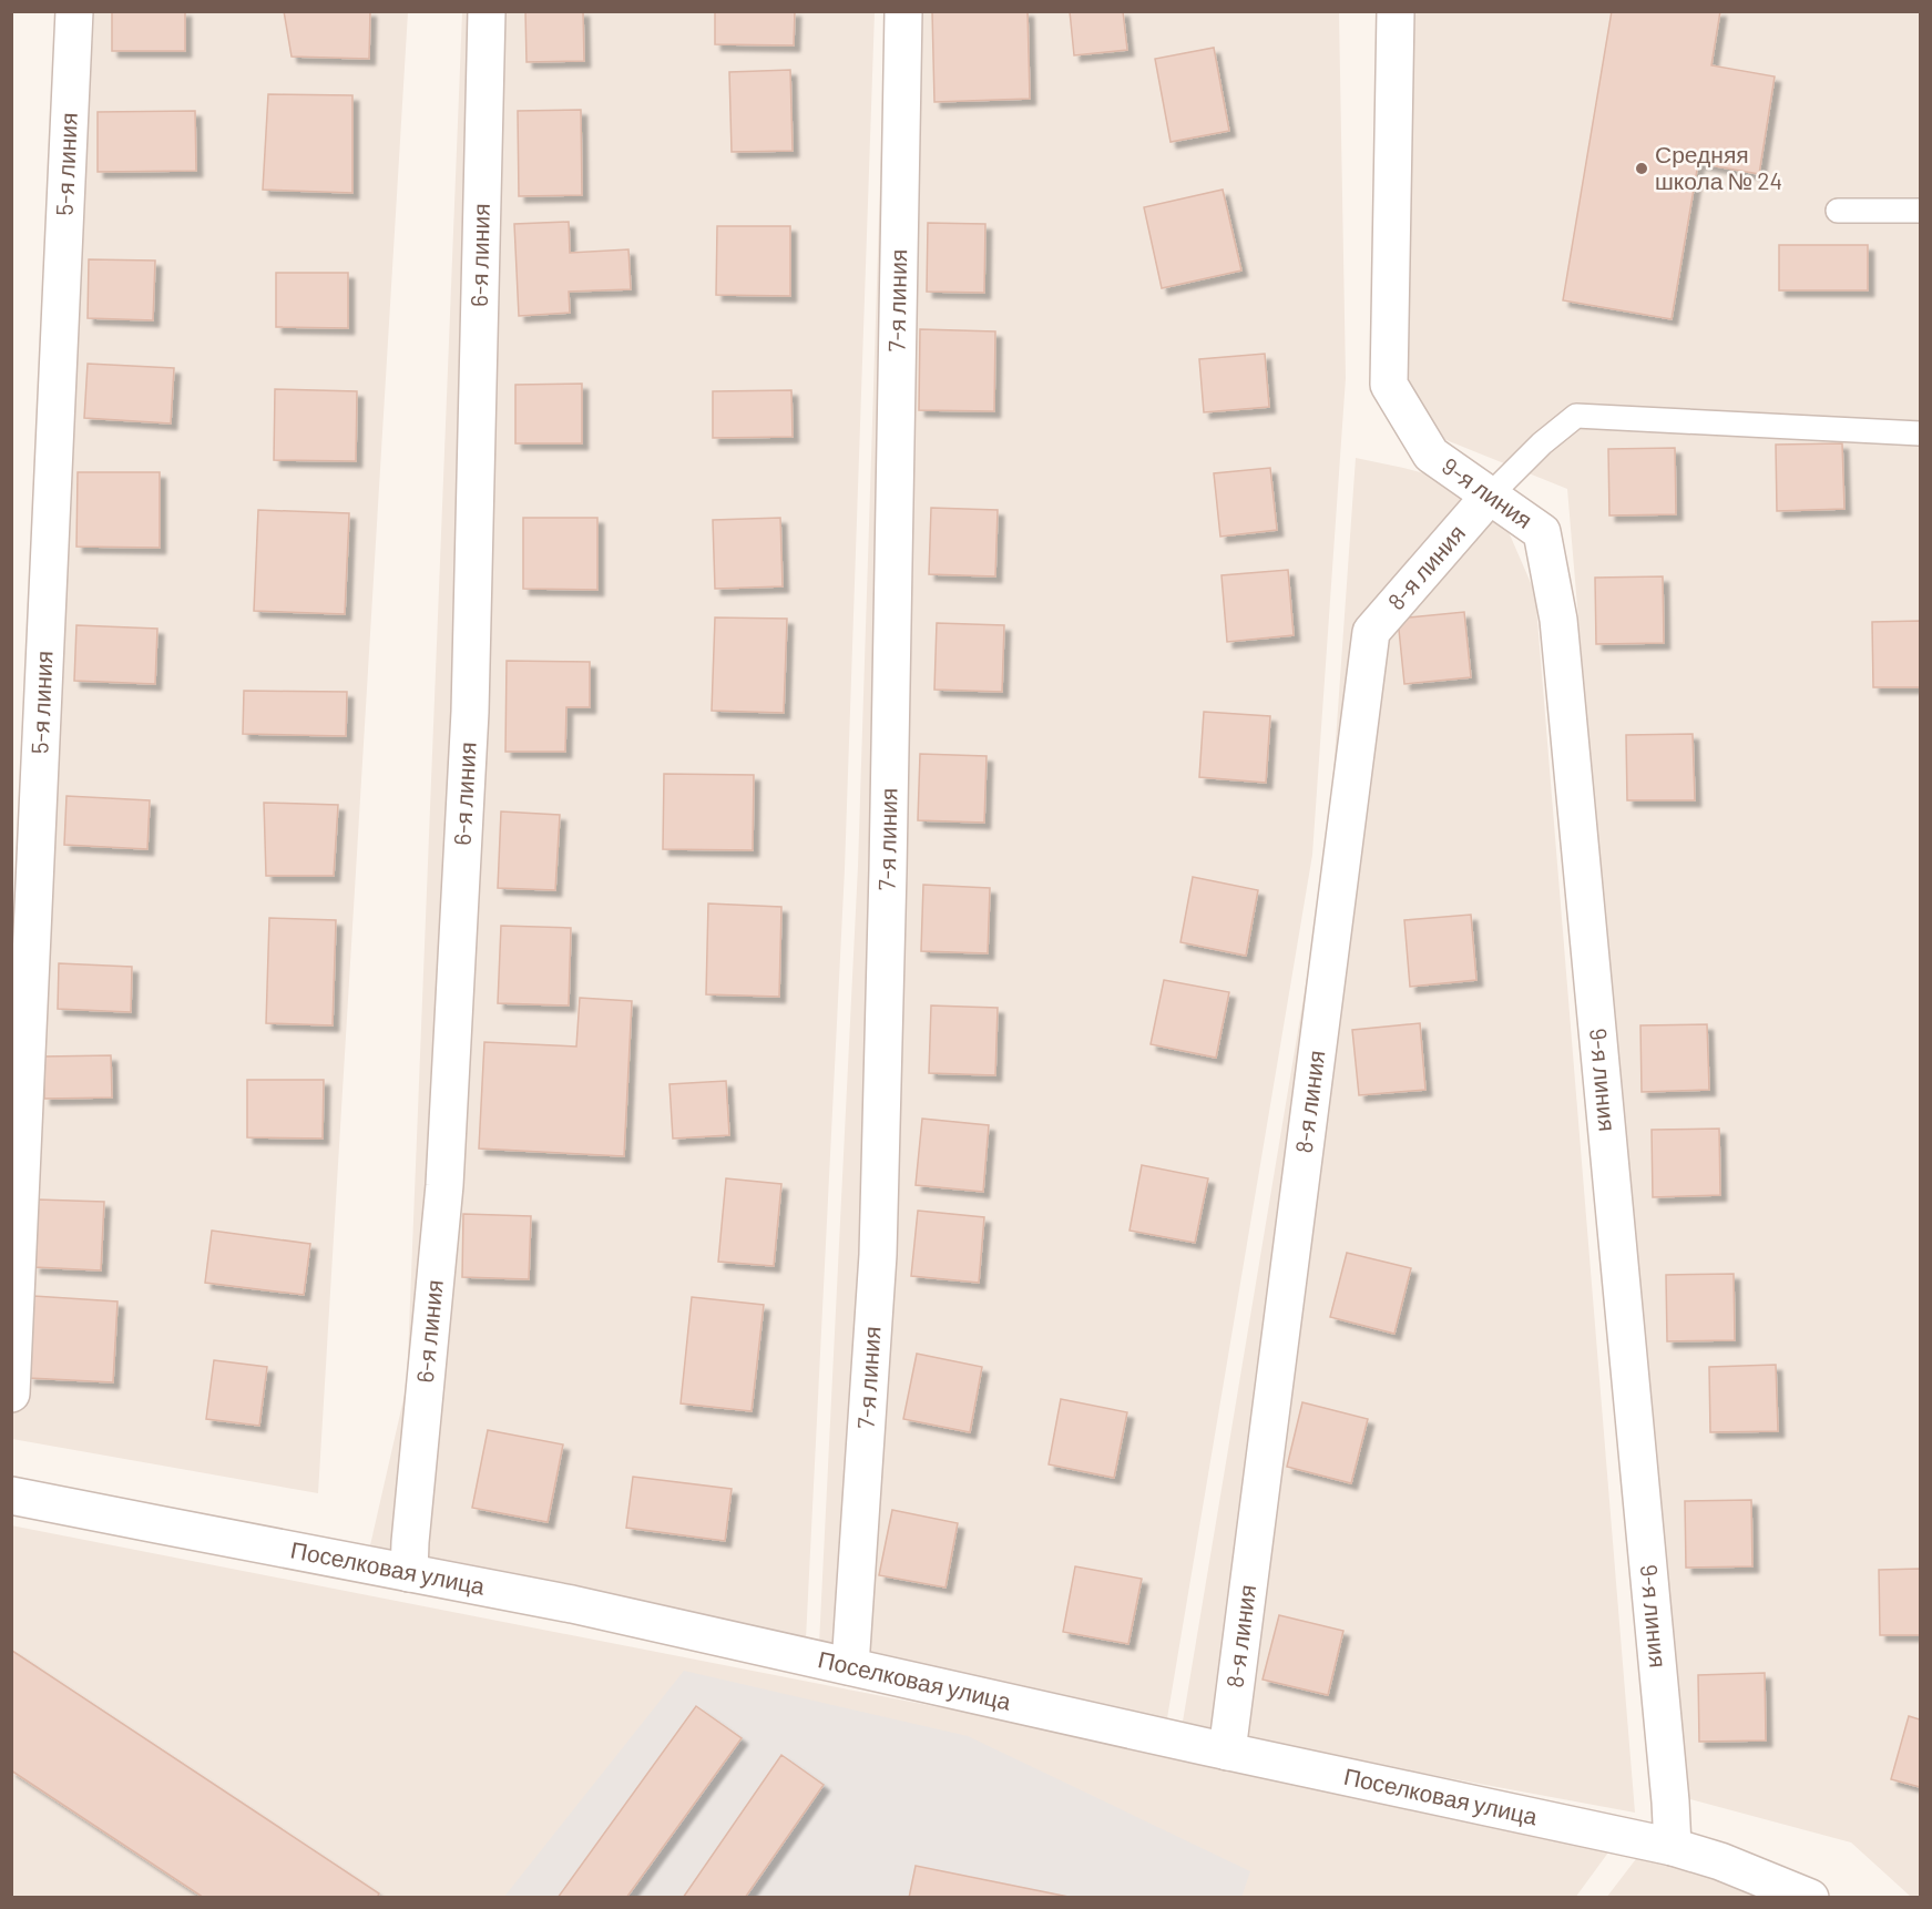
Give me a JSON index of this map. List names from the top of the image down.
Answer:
{
  "streets": {
    "street": [
      "5-я линия",
      "6-я линия",
      "7-я линия",
      "9-я линия",
      "8-я линия",
      "Поселковая улица"
    ]
  },
  "crossings": [
    ["6-я линия", "Поселковая улица"],
    ["7-я линия", "Поселковая улица"],
    ["9-я линия", "8-я линия"],
    ["9-я линия", "Поселковая улица"],
    ["8-я линия", "Поселковая улица"]
  ],
  "places": ["Средняя школа № 24"]
}
